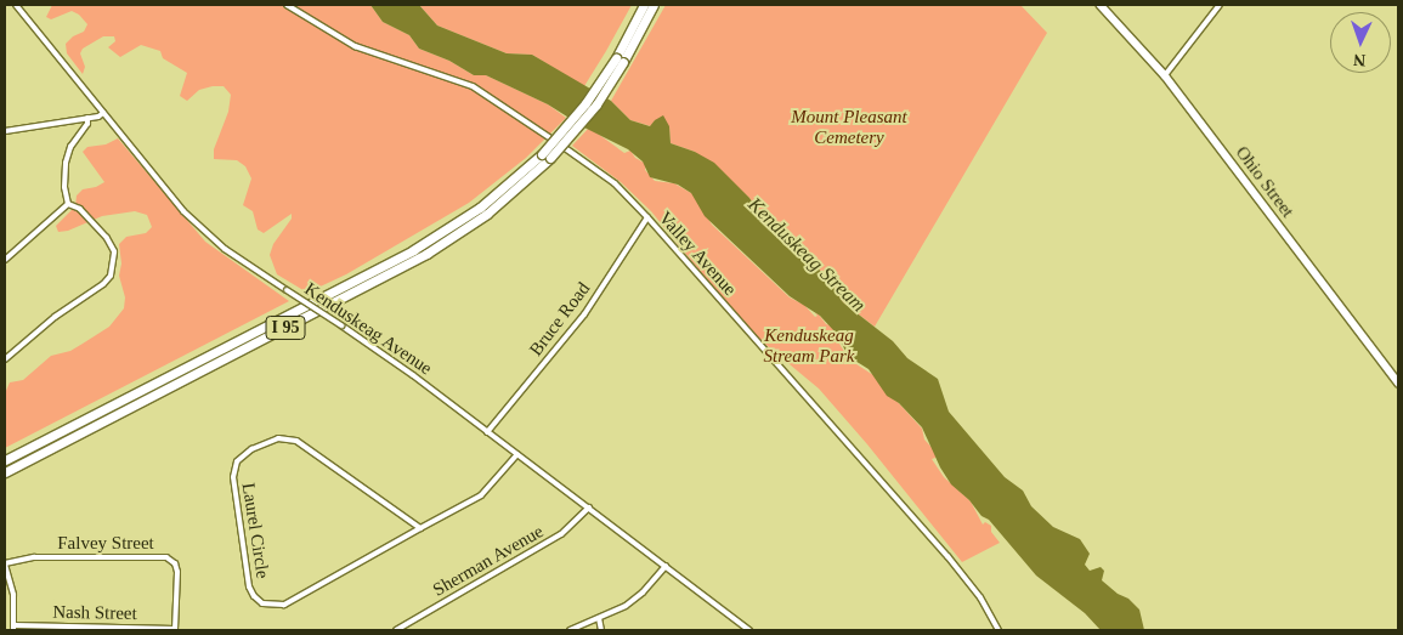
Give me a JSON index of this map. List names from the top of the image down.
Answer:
{
  "streets": {
    "highway": ["I 95"],
    "street": [
      "Ohio Street",
      "Valley Avenue",
      "Bruce Road",
      "Kenduskeag Avenue",
      "Laurel Circle",
      "Falvey Street",
      "Sherman Avenue",
      "Nash Street"
    ]
  },
  "crossings": [
    ["Valley Avenue", "Bruce Road"],
    ["Bruce Road", "Kenduskeag Avenue"],
    ["Kenduskeag Avenue", "Laurel Circle"],
    ["Kenduskeag Avenue", "Sherman Avenue"],
    ["Falvey Street", "Nash Street"]
  ],
  "water": ["Kenduskeag Stream"],
  "parks": ["Mount Pleasant Cemetery", "Kenduskeag Stream Park"],
  "north": "bottom"
}
